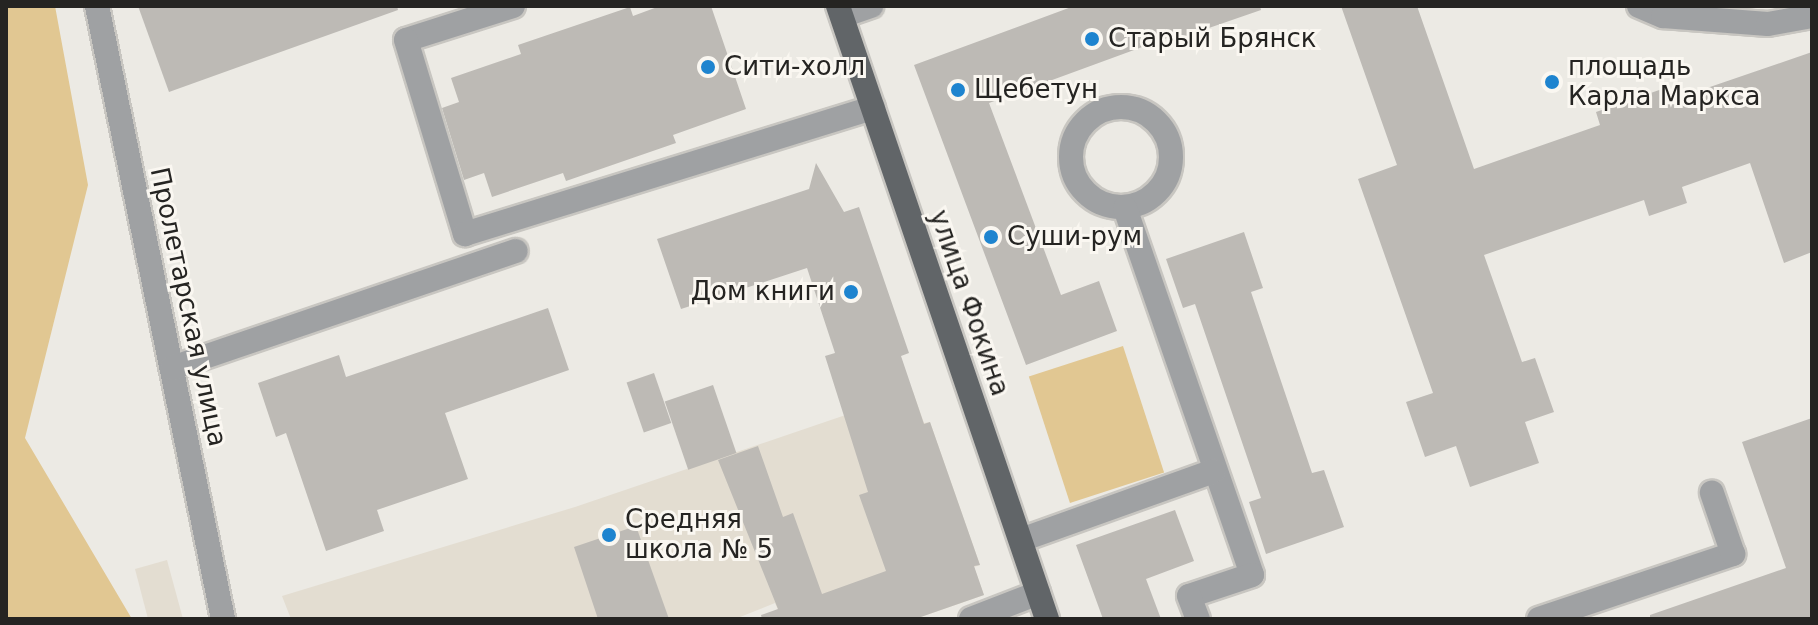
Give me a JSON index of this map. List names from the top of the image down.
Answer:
{
  "streets": {
    "main road": ["улица Фокина"],
    "street": ["Пролетарская улица"]
  },
  "places": [
    "Старый Брянск",
    "Сити-холл",
    "площадь Карла Маркса",
    "Щебетун",
    "Суши-рум",
    "Дом книги",
    "Средняя школа № 5"
  ]
}
